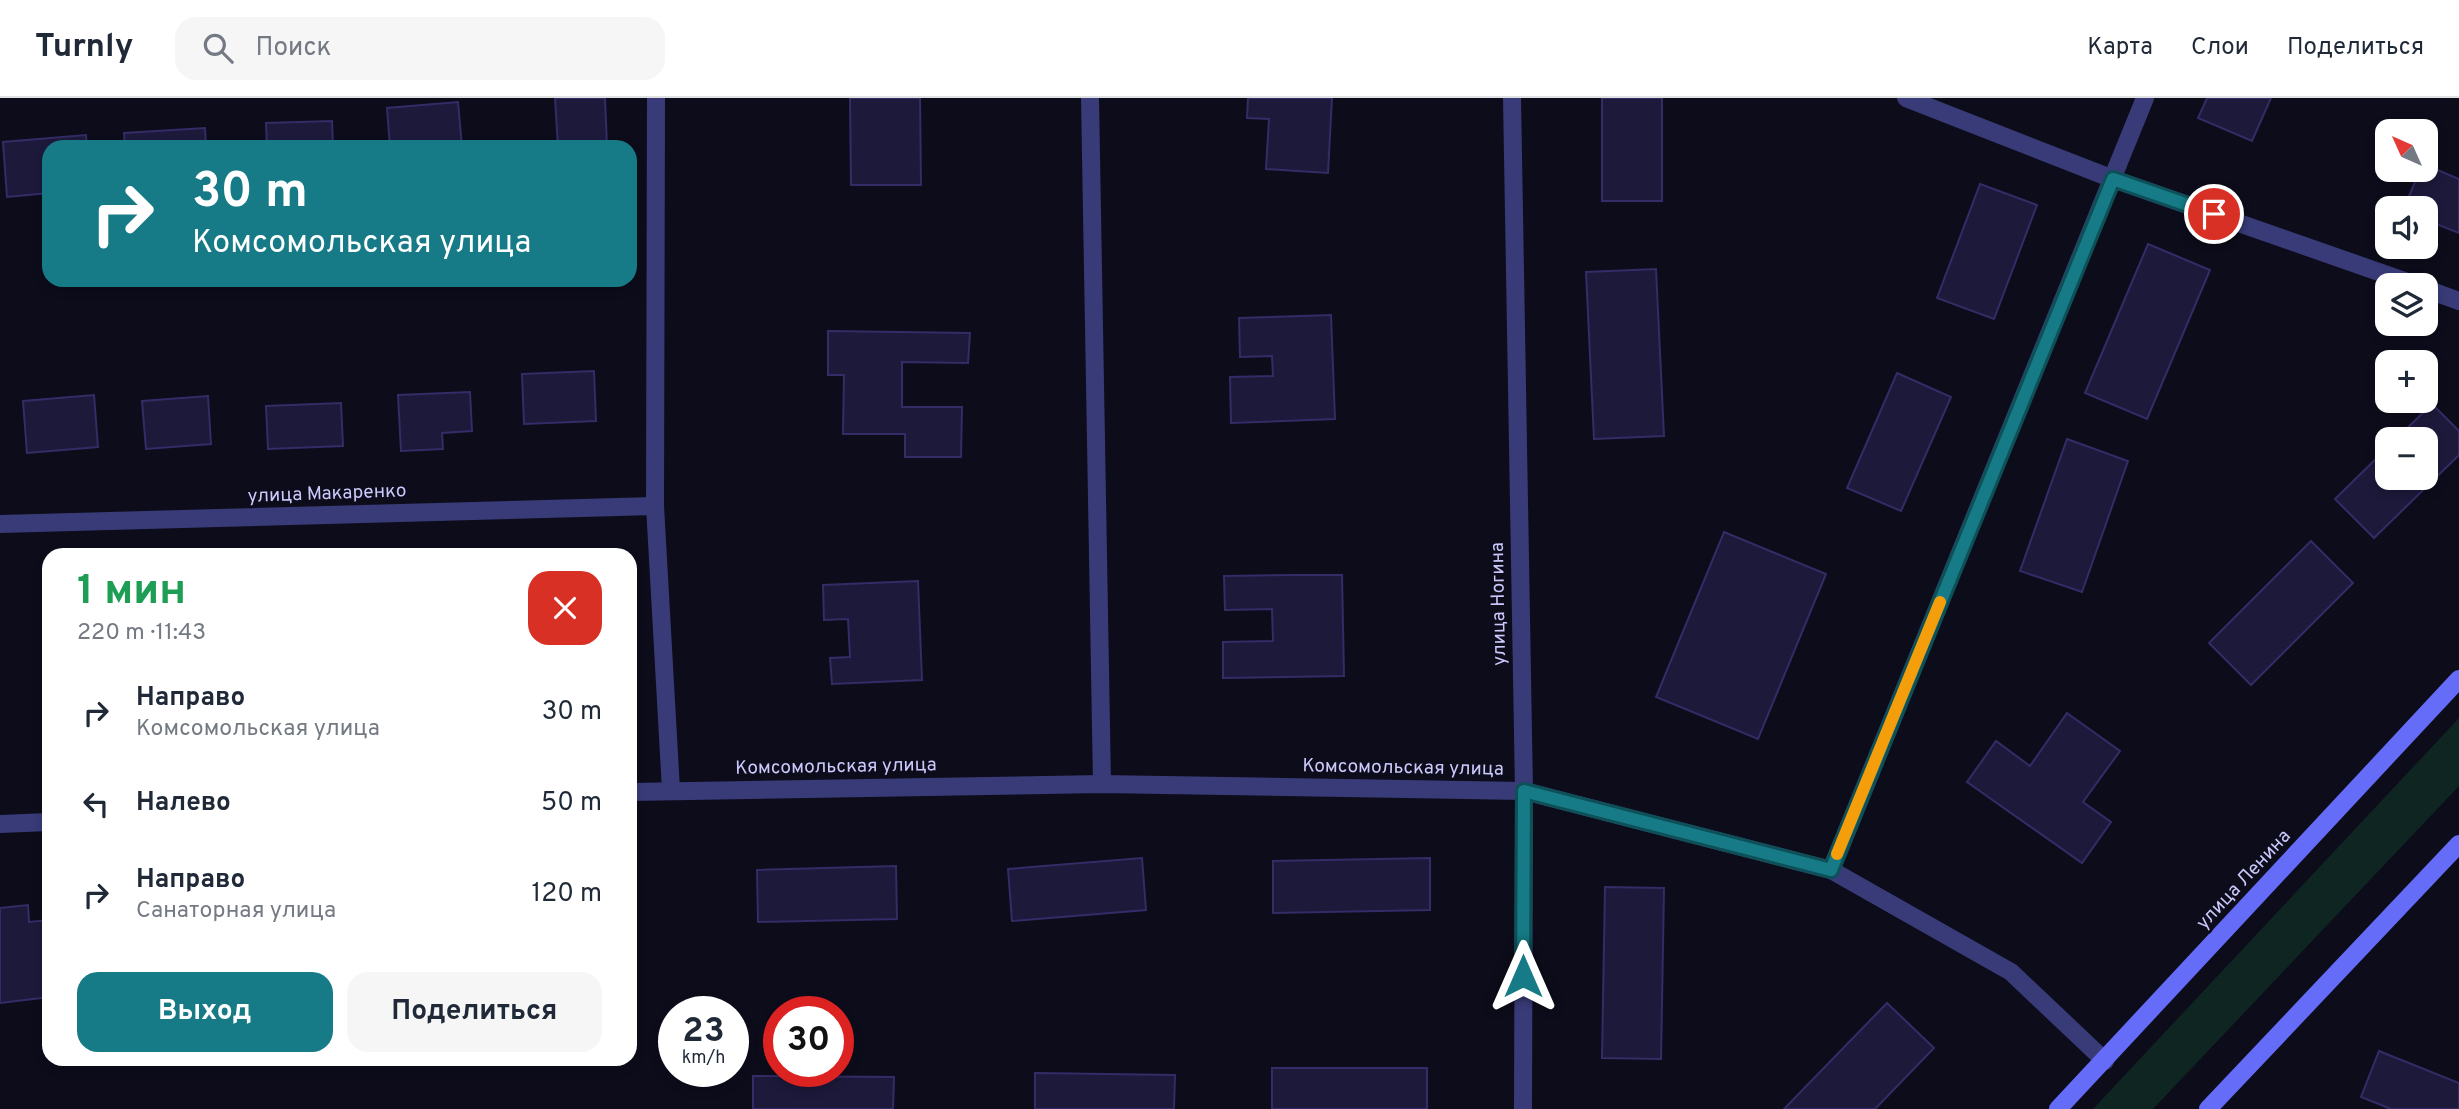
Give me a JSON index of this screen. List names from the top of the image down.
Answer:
{
  "streets": {
    "main road": ["улица Ленина"],
    "street": ["улица Макаренко", "улица Ногина", "Комсомольская улица"]
  },
  "crossings": [
    ["улица Ногина", "Комсомольская улица"],
    ["Комсомольская улица", "улица Ленина"]
  ],
  "north": "top left",
  "page": {
    "header": "Turnly",
    "search": "Поиск",
    "nav": ["Карта", "Слои", "Поделиться"],
    "map_buttons": ["+", "−"],
    "turn": ["30 m", "Комсомольская улица"],
    "heading": ["1 мин", "220 m · 11:43"],
    "list": [
      {
        "name": "Направо",
        "note": "Комсомольская улица",
        "value": "30 m"
      },
      {
        "name": "Налево",
        "value": "50 m"
      },
      {
        "name": "Направо",
        "note": "Санаторная улица",
        "value": "120 m"
      }
    ],
    "buttons": ["Выход", "Поделиться"],
    "speed": "23 km/h",
    "limit": "30"
  }
}
